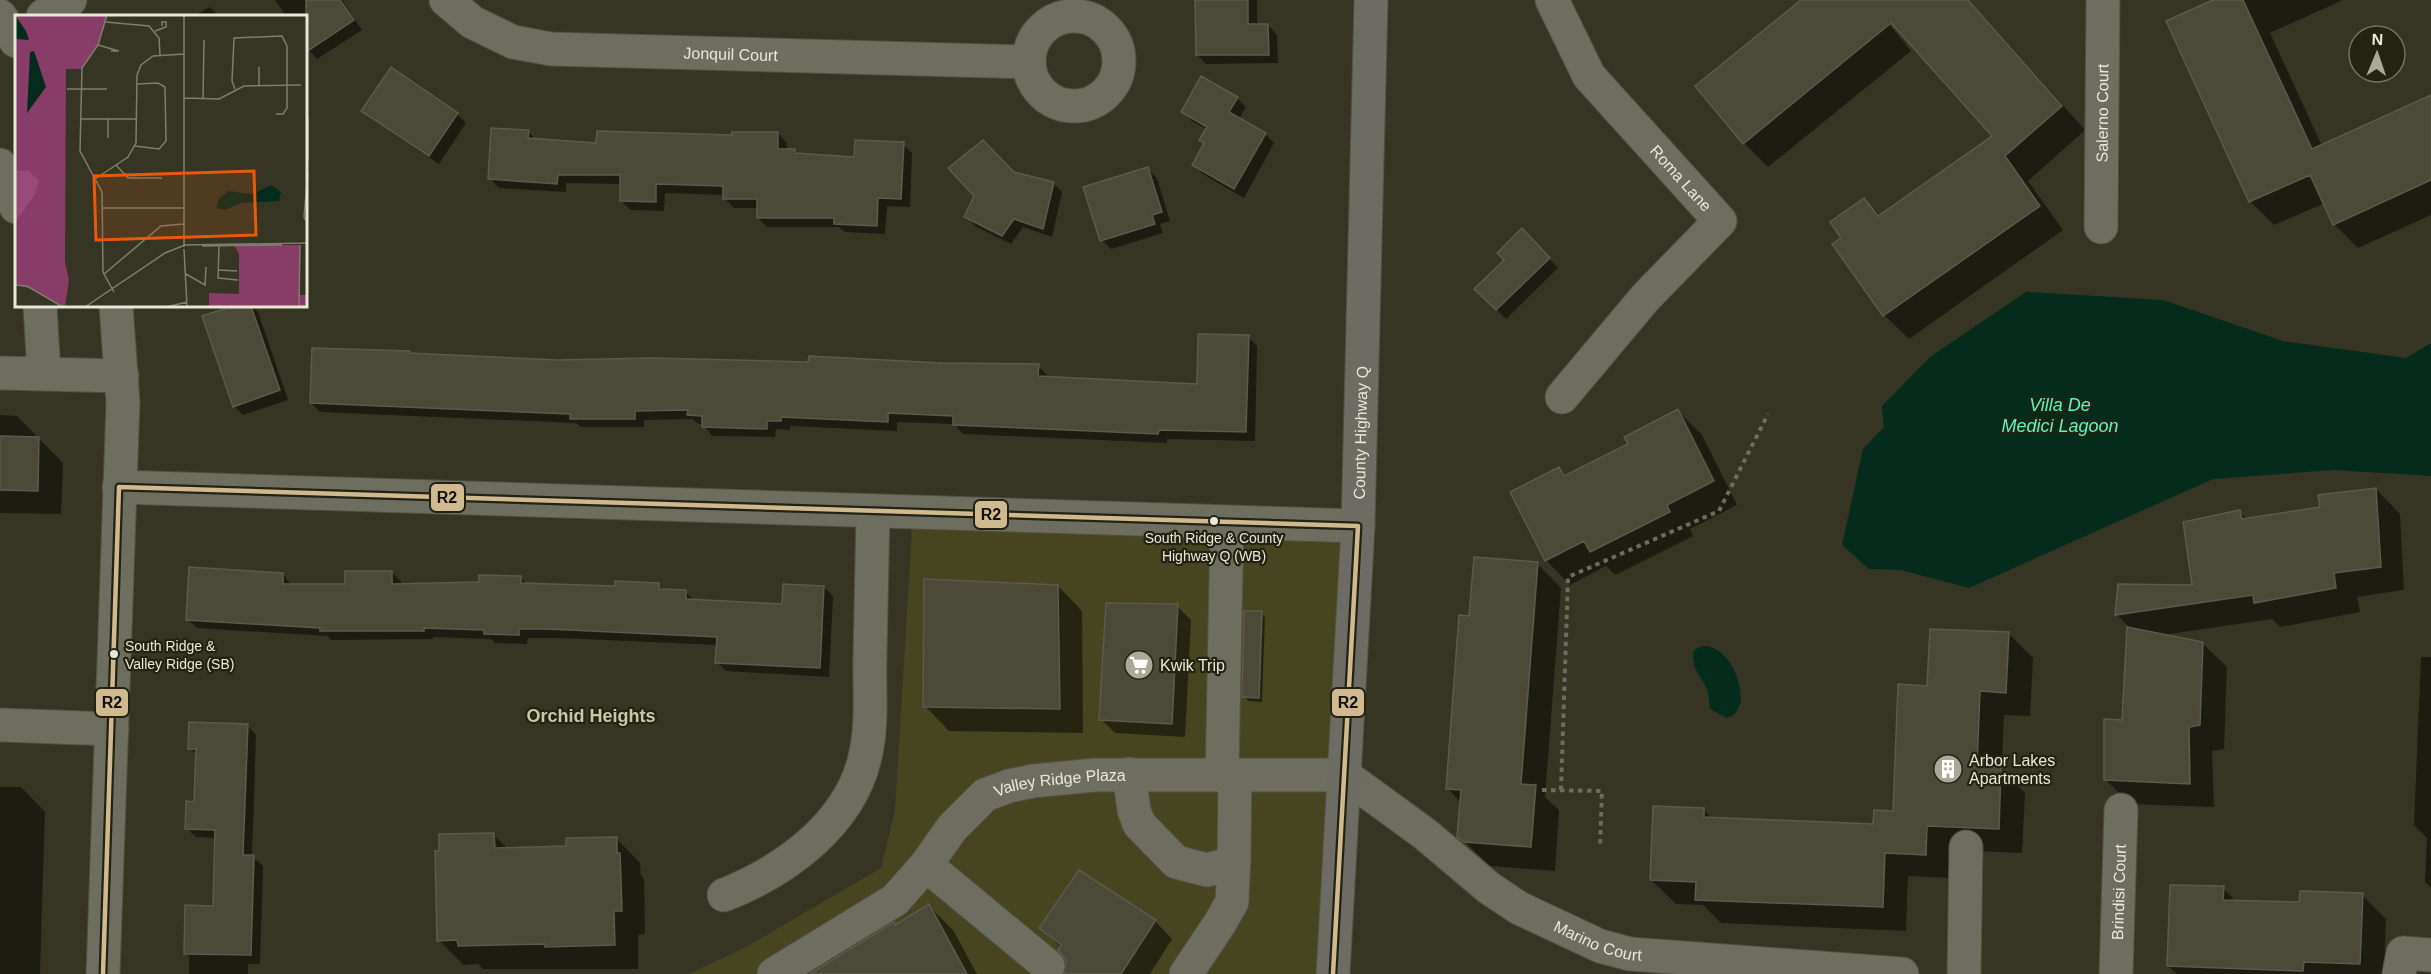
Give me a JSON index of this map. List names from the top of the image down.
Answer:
{
  "streets": {
    "main road": ["County Highway Q"],
    "street": [
      "Jonquil Court",
      "Salerno Court",
      "Roma Lane",
      "Valley Ridge Plaza",
      "Brindisi Court",
      "Marino Court"
    ]
  },
  "crossings": [
    ["County Highway Q", "Valley Ridge Plaza"],
    ["County Highway Q", "Marino Court"],
    ["Valley Ridge Plaza", "Marino Court"]
  ],
  "districts": ["Orchid Heights"],
  "water": ["Villa De Medici Lagoon"],
  "places": {
    "other": ["South Ridge & County Highway Q (WB)", "South Ridge & Valley Ridge (SB)"],
    "supermarket": ["Kwik Trip"],
    "building": ["Arbor Lakes Apartments"]
  },
  "lines": ["transit line R2"],
  "north": "top"
}
